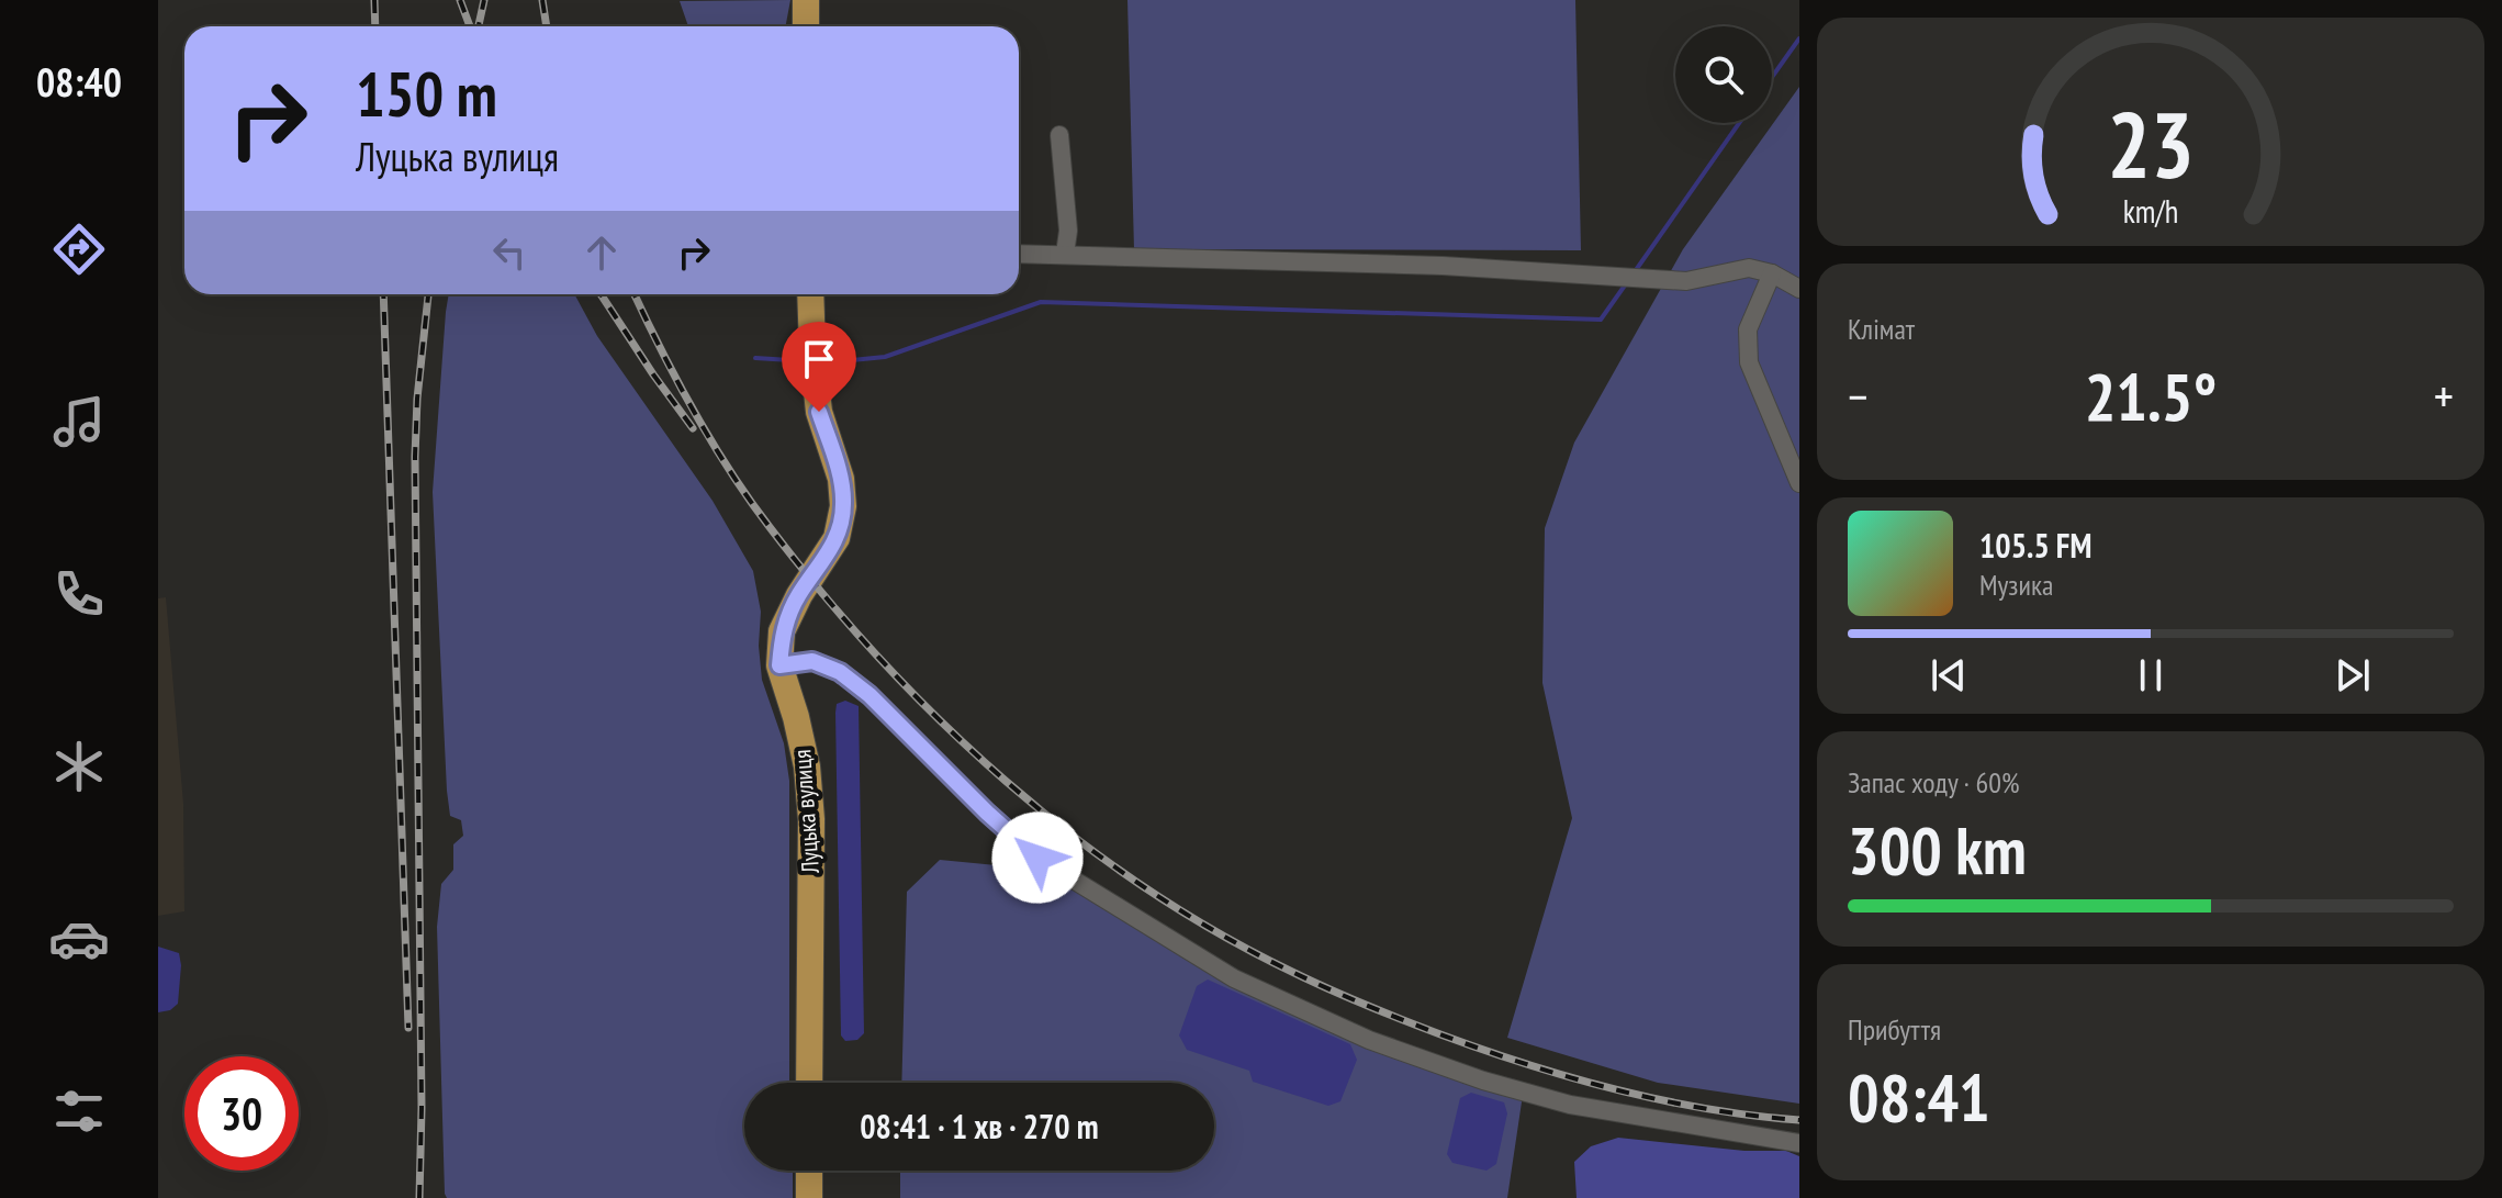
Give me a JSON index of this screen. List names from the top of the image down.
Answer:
{
  "streets": {
    "highway": ["Луцька вулиця"]
  },
  "page": {
    "tabs": "08:40",
    "turn": ["150 m", "Луцька вулиця"],
    "tile": [
      "Клімат",
      ["Запас ходу · 60%", "300 km"],
      ["Прибуття", "08:41"]
    ],
    "heat": ["−", "21.5°", "+"],
    "song": ["105.5 FM", "Музика"],
    "limit": "30",
    "trip": "08:41 · 1 хв · 270 m",
    "gauge": ["23", "km/h"]
  }
}
